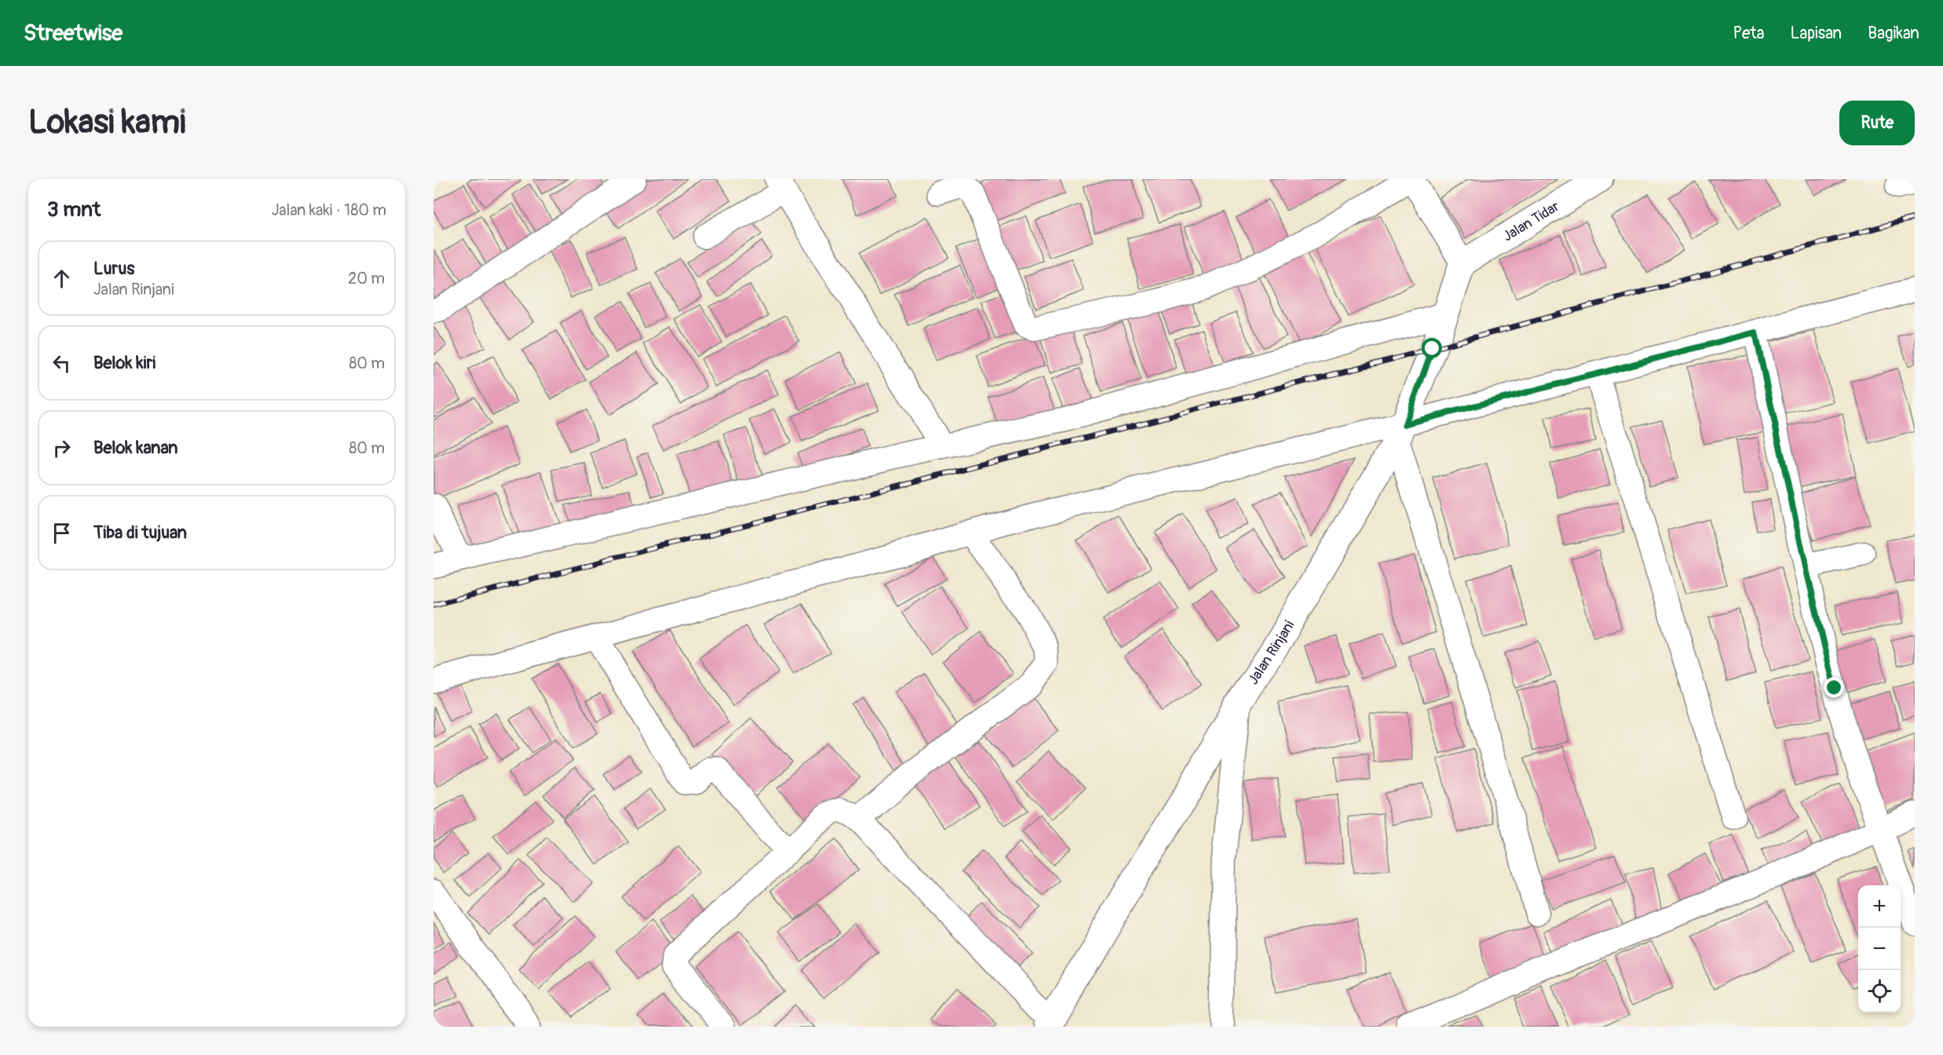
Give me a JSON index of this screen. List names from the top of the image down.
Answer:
{
  "streets": {
    "street": ["Jalan Tidar", "Jalan Rinjani"]
  },
  "crossings": [
    ["Jalan Tidar", "Jalan Rinjani"]
  ],
  "page": {
    "header": "Streetwise",
    "nav": ["Peta", "Lapisan", "Bagikan"],
    "buttons": "Rute",
    "title": "Lokasi kami",
    "heading": ["3 mnt", "Jalan kaki · 180 m"],
    "list": [
      ["Lurus", "Jalan Rinjani", "20 m"],
      ["Belok kiri", "80 m"],
      ["Belok kanan", "80 m"],
      "Tiba di tujuan"
    ],
    "map_buttons": ["+", "−"]
  }
}
